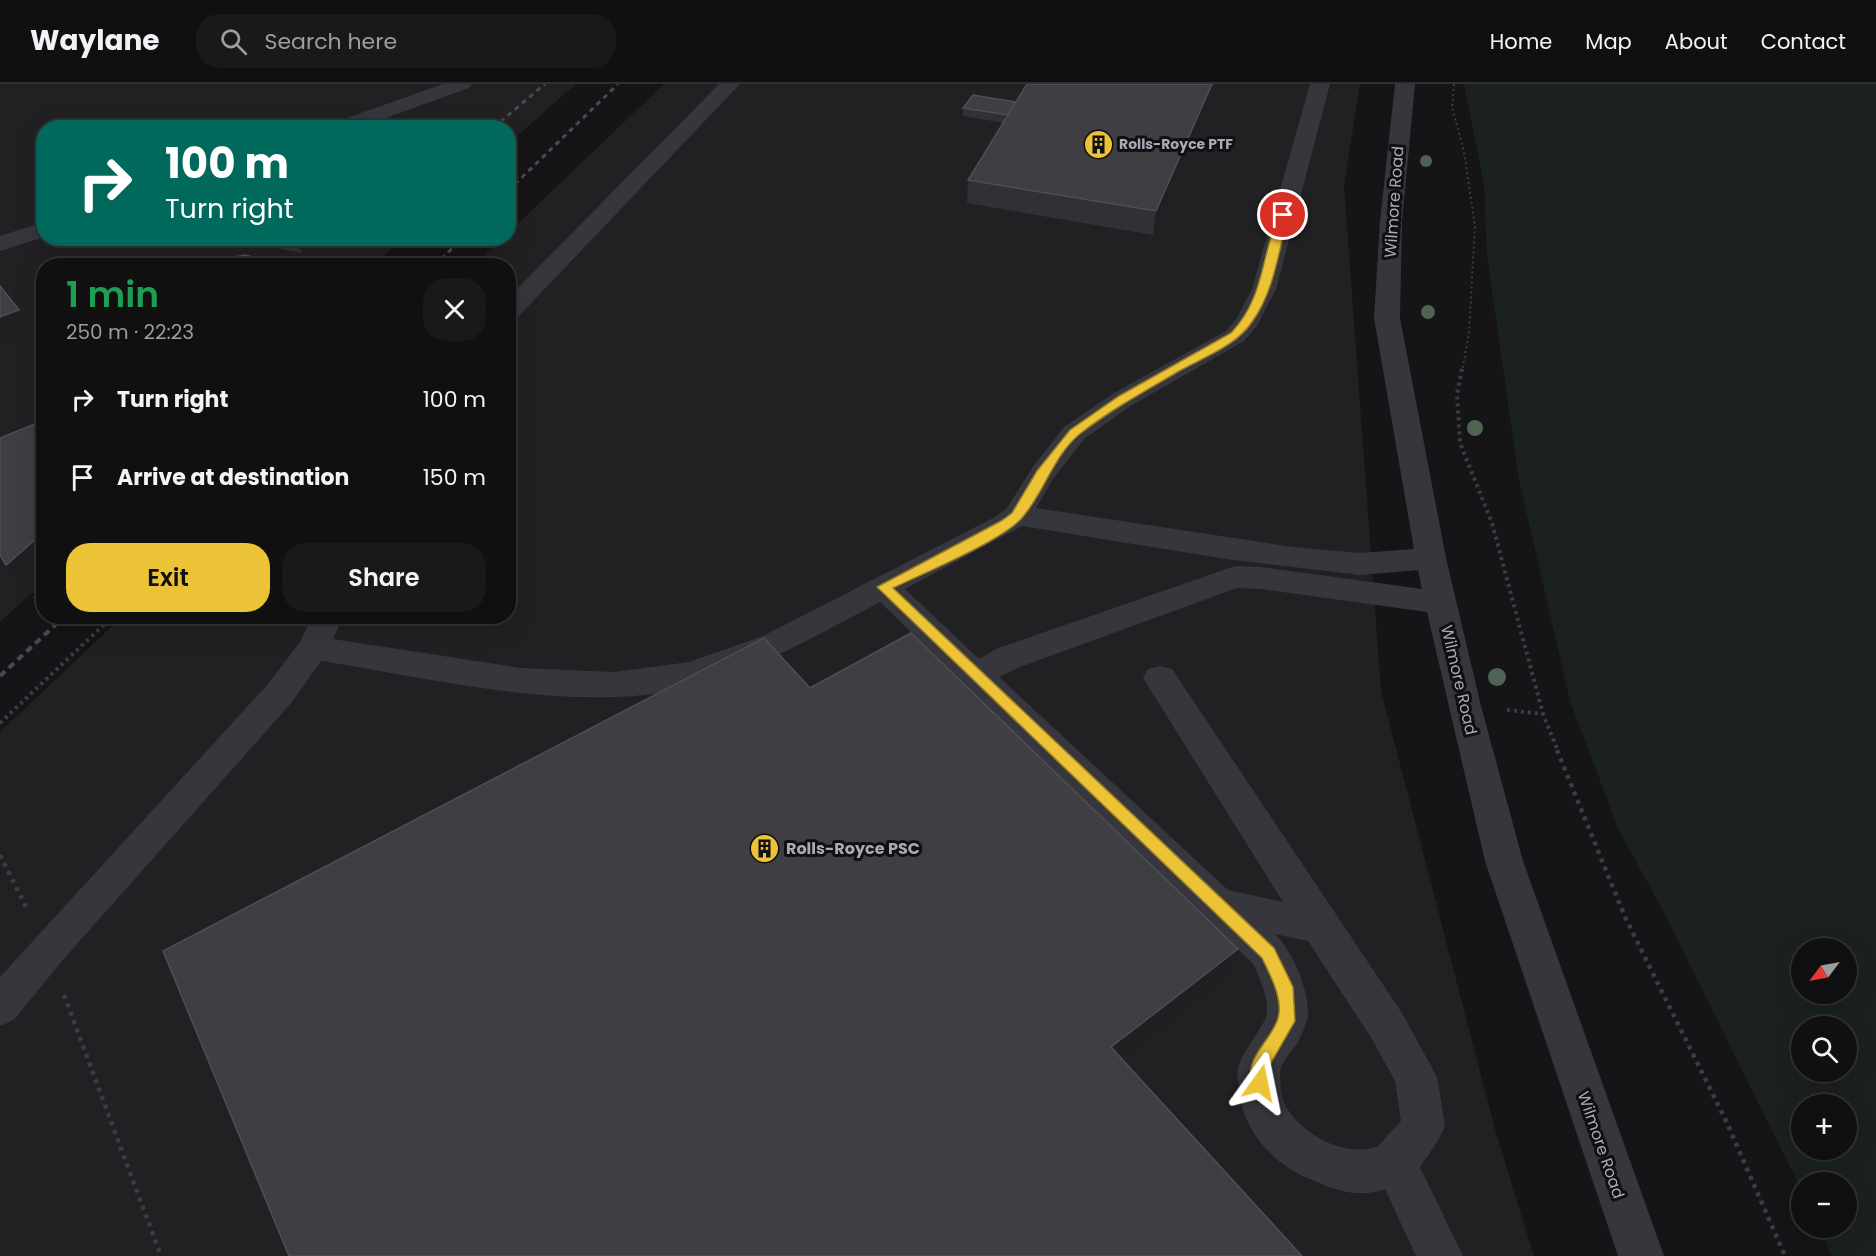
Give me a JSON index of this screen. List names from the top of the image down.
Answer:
{
  "streets": {
    "street": ["Wilmore Road"]
  },
  "places": {
    "building": ["Rolls-Royce PTF", "Rolls-Royce PSC"]
  },
  "north": "bottom left",
  "page": {
    "header": "Waylane",
    "search": "Search here",
    "nav": [
      "Home",
      "Map",
      "About",
      "Contact"
    ],
    "turn": ["100 m", "Turn right"],
    "heading": ["1 min", "250 m · 22:23"],
    "list": [
      {
        "name": "Turn right",
        "value": "100 m"
      },
      {
        "name": "Arrive at destination",
        "value": "150 m"
      }
    ],
    "buttons": ["Exit", "Share"],
    "map_buttons": ["+", "−"]
  }
}
